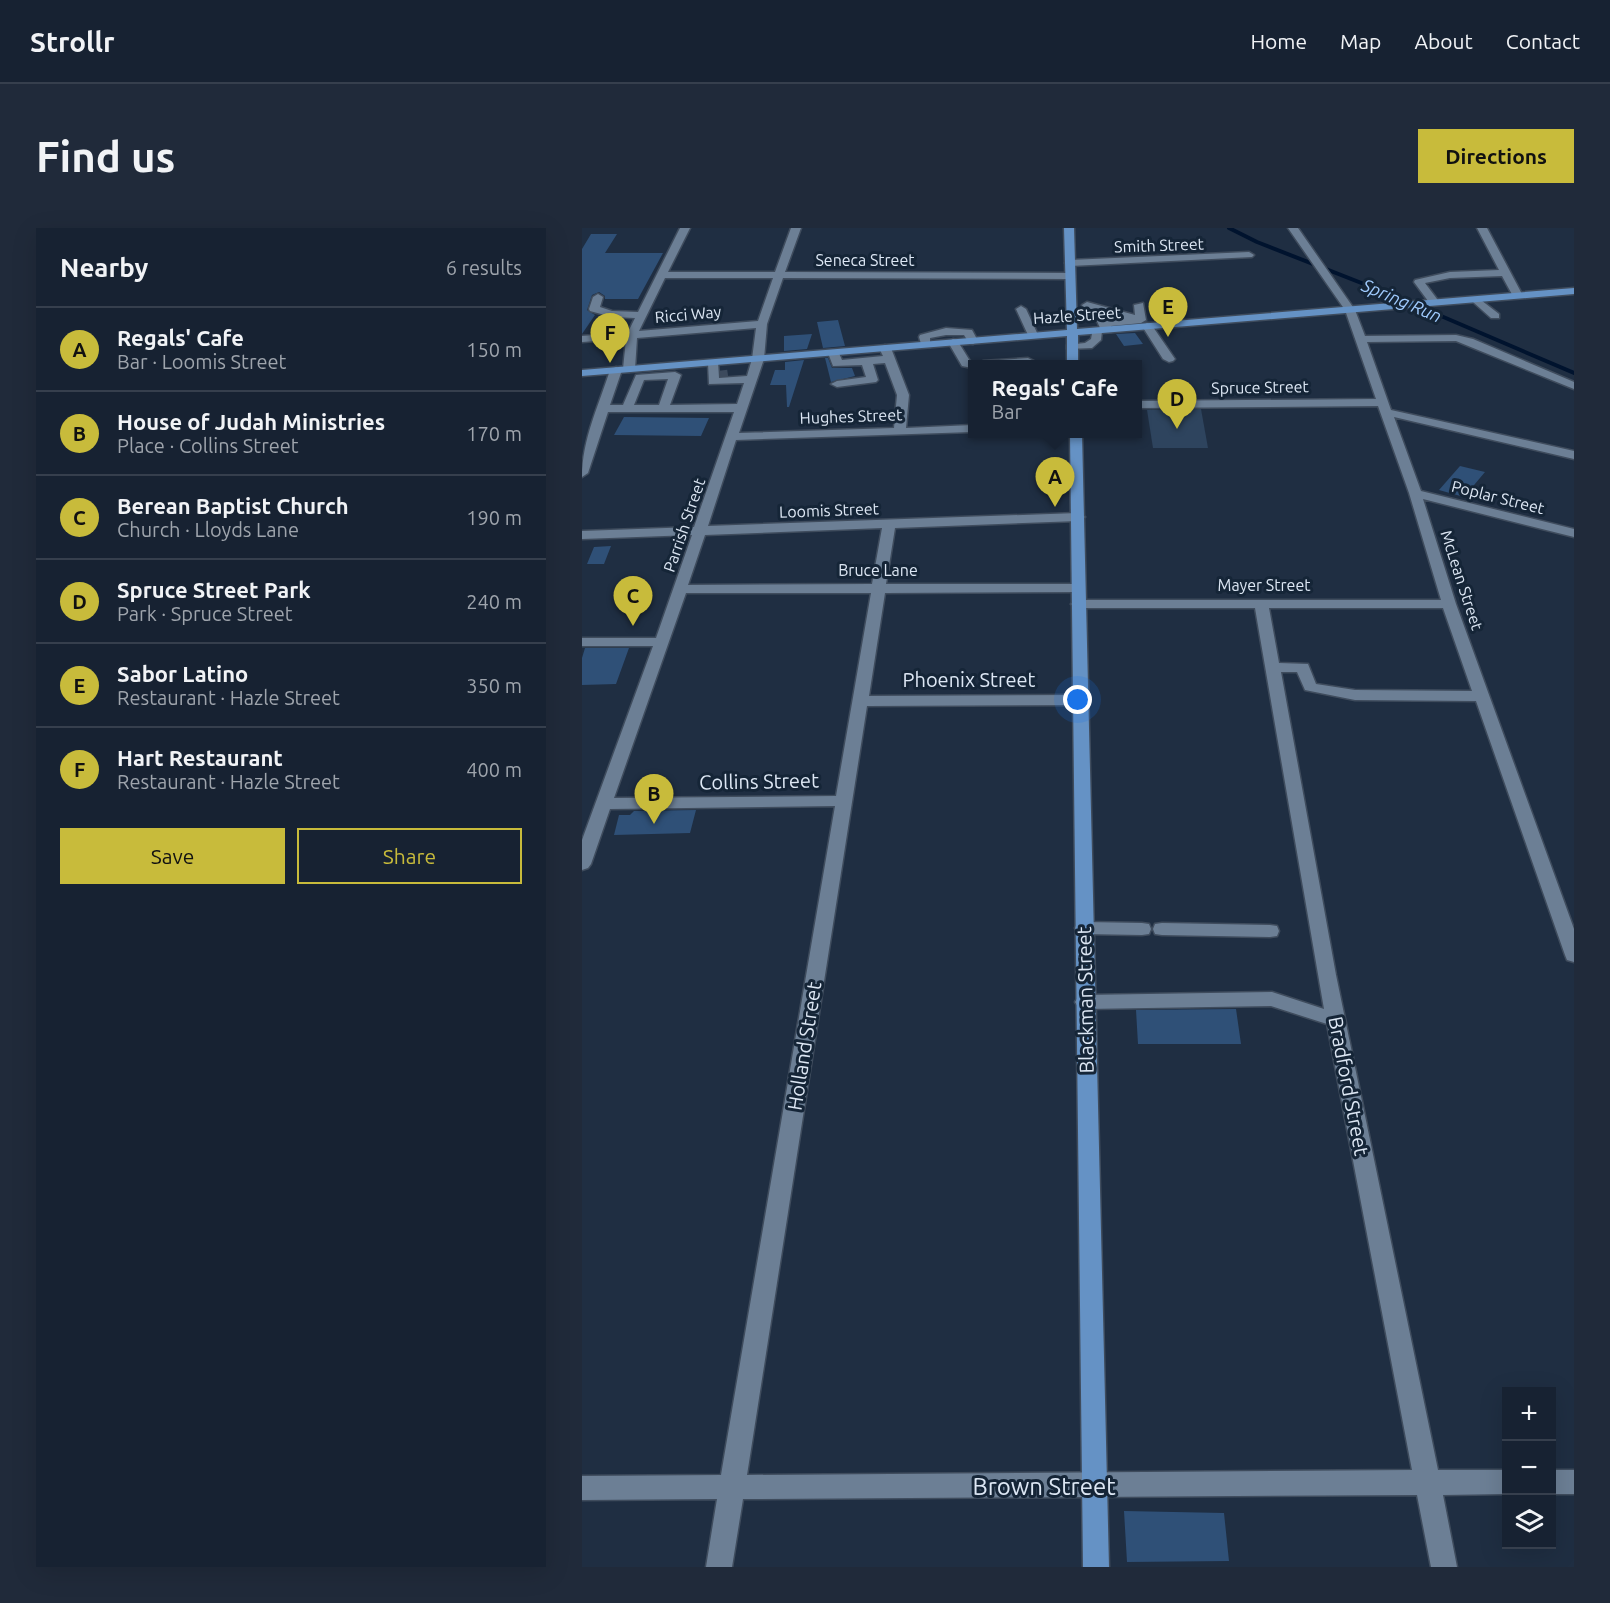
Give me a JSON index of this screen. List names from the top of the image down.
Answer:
{
  "streets": {
    "main road": ["Hazle Street", "Blackman Street"],
    "street": [
      "Smith Street",
      "Seneca Street",
      "Ricci Way",
      "Spruce Street",
      "Hughes Street",
      "Poplar Street",
      "Loomis Street",
      "Parrish Street",
      "Bruce Lane",
      "McLean Street",
      "Mayer Street",
      "Phoenix Street",
      "Collins Street",
      "Holland Street",
      "Bradford Street",
      "Brown Street"
    ]
  },
  "crossings": [
    ["Seneca Street", "Parrish Street"],
    ["Ricci Way", "Parrish Street"],
    ["Hazle Street", "Parrish Street"],
    ["Hazle Street", "McLean Street"],
    ["Spruce Street", "McLean Street"],
    ["Hughes Street", "Parrish Street"],
    ["Poplar Street", "McLean Street"],
    ["Loomis Street", "Parrish Street"],
    ["Loomis Street", "Blackman Street"],
    ["Loomis Street", "Holland Street"],
    ["Parrish Street", "Bruce Lane"],
    ["Parrish Street", "Collins Street"],
    ["Bruce Lane", "Mayer Street"],
    ["Bruce Lane", "Blackman Street"],
    ["Bruce Lane", "Holland Street"],
    ["McLean Street", "Mayer Street"],
    ["Mayer Street", "Blackman Street"],
    ["Mayer Street", "Bradford Street"],
    ["Phoenix Street", "Blackman Street"],
    ["Phoenix Street", "Holland Street"],
    ["Collins Street", "Holland Street"],
    ["Blackman Street", "Brown Street"],
    ["Holland Street", "Brown Street"],
    ["Bradford Street", "Brown Street"]
  ],
  "water": ["Spring Run"],
  "page": {
    "header": "Strollr",
    "nav": [
      "Home",
      "Map",
      "About",
      "Contact"
    ],
    "buttons": [
      "Directions",
      ["Save", "Share"]
    ],
    "title": "Find us",
    "heading": ["Nearby", "6 results"],
    "pins": [
      "E",
      "F",
      "D",
      "A",
      "C",
      "B"
    ],
    "list": [
      {
        "mark": "A",
        "name": "Regals' Cafe",
        "note": "Bar · Loomis Street",
        "value": "150 m"
      },
      {
        "mark": "B",
        "name": "House of Judah Ministries",
        "note": "Place · Collins Street",
        "value": "170 m"
      },
      {
        "mark": "C",
        "name": "Berean Baptist Church",
        "note": "Church · Lloyds Lane",
        "value": "190 m"
      },
      {
        "mark": "D",
        "name": "Spruce Street Park",
        "note": "Park · Spruce Street",
        "value": "240 m"
      },
      {
        "mark": "E",
        "name": "Sabor Latino",
        "note": "Restaurant · Hazle Street",
        "value": "350 m"
      },
      {
        "mark": "F",
        "name": "Hart Restaurant",
        "note": "Restaurant · Hazle Street",
        "value": "400 m"
      }
    ],
    "popup": ["Regals' Cafe", "Bar"],
    "map_buttons": ["+", "−"]
  }
}
